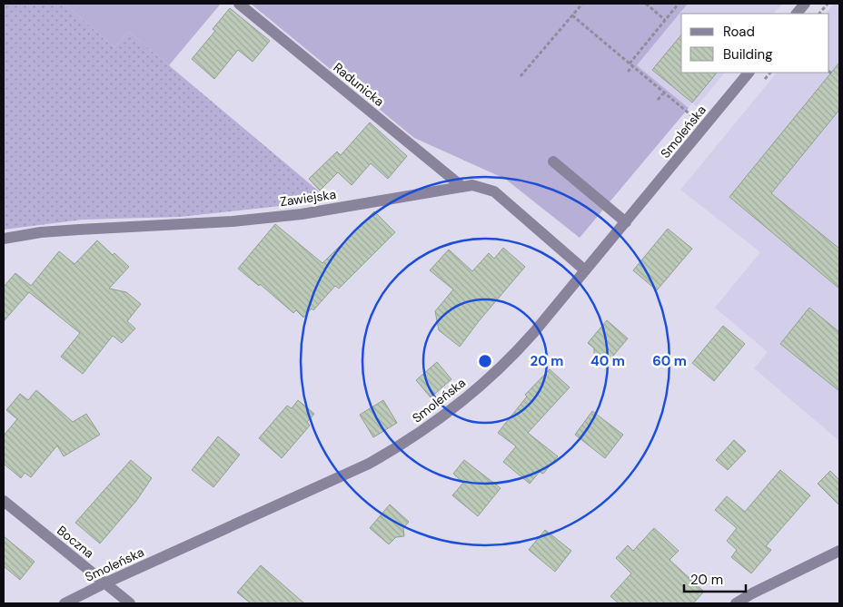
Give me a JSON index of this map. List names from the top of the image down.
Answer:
{
  "streets": {
    "street": [
      "Radunicka",
      "Smoleńska",
      "Zawiejska",
      "Boczna"
    ]
  },
  "crossings": [
    ["Radunicka", "Zawiejska"],
    ["Smoleńska", "Zawiejska"],
    ["Smoleńska", "Boczna"]
  ],
  "legend": ["Road", "Building"],
  "scale_bar": "20 m",
  "rings": ["20 m", "40 m", "60 m"]
}
